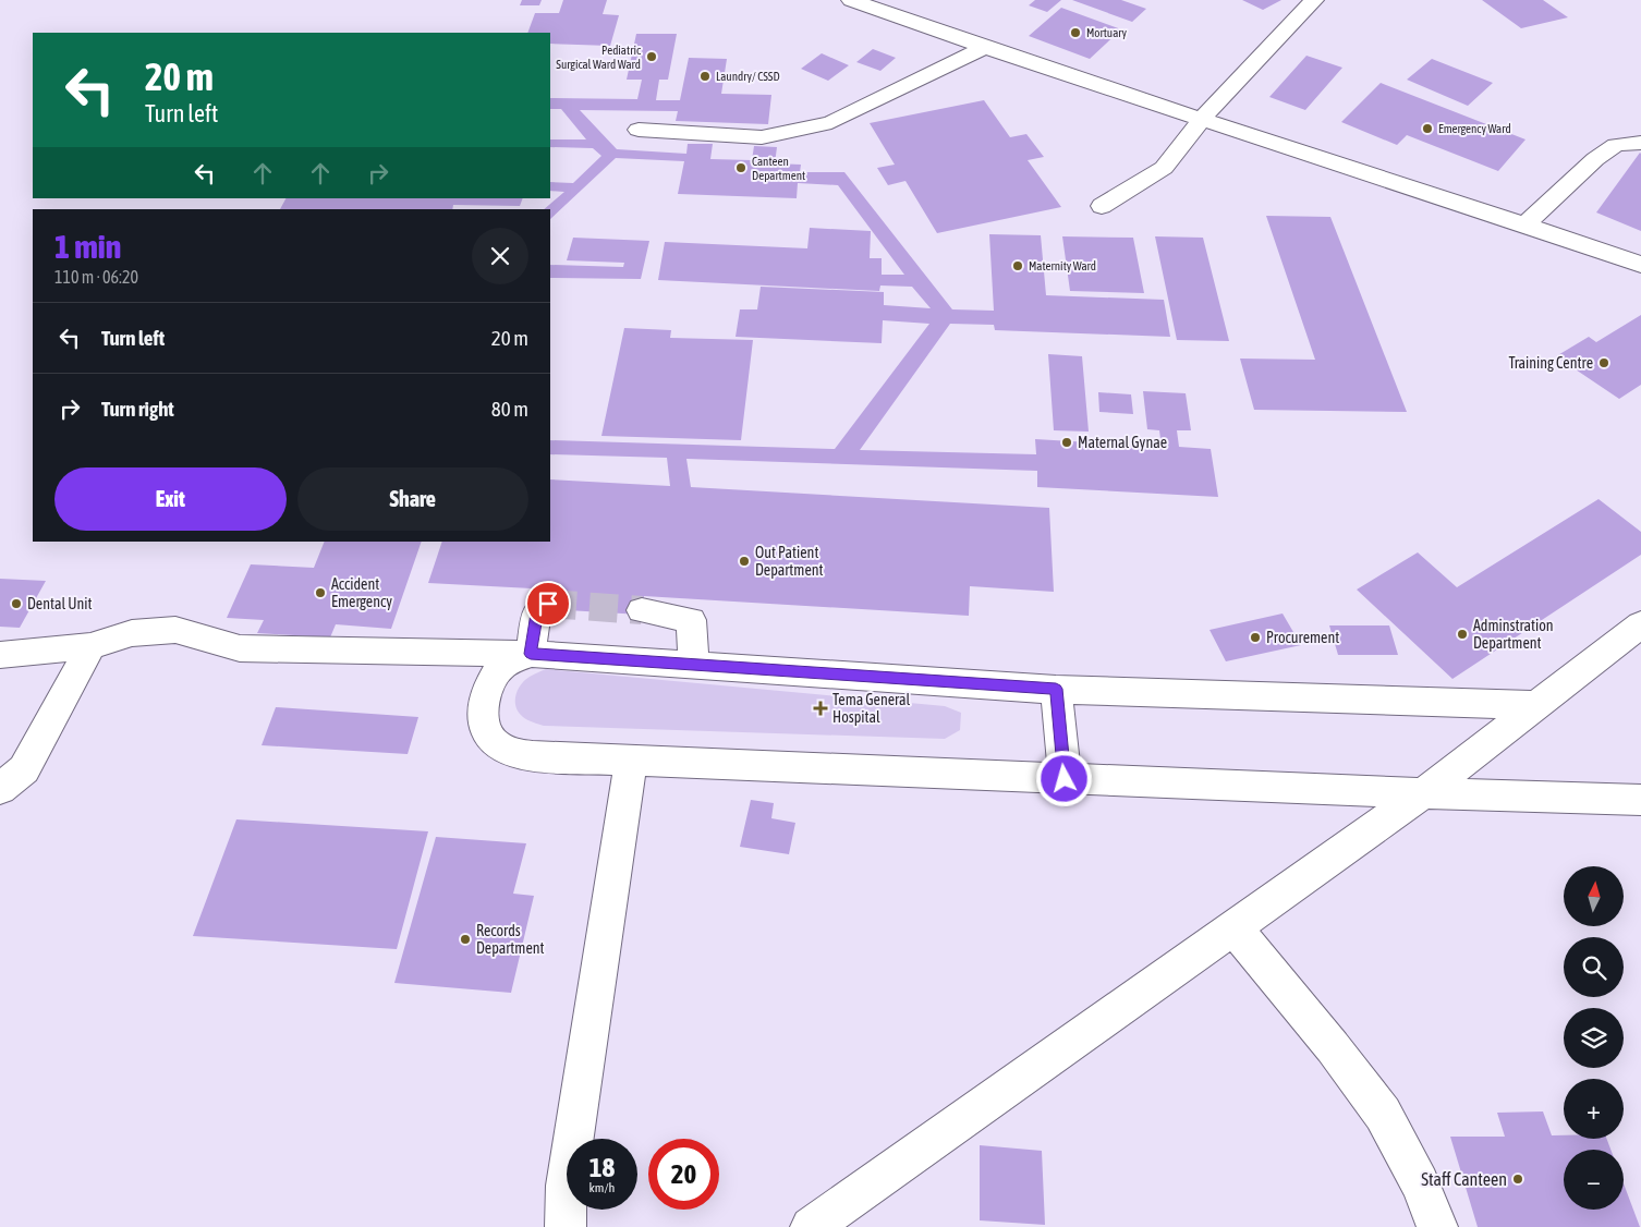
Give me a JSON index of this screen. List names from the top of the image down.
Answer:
{
  "places": {
    "other": [
      "Mortuary",
      "Pediatric Surgical Ward Ward",
      "Laundry/ CSSD",
      "Emergency Ward",
      "Canteen Department",
      "Maternity Ward",
      "Training Centre",
      "Maternal Gynae",
      "Out Patient Department",
      "Accident Emergency",
      "Dental Unit",
      "Adminstration Department",
      "Procurement",
      "Records Department",
      "Staff Canteen"
    ],
    "health": ["Tema General Hospital"]
  },
  "north": "top",
  "page": {
    "turn": ["20 m", "Turn left"],
    "heading": ["1 min", "110 m · 06:20"],
    "list": [
      {
        "name": "Turn left",
        "value": "20 m"
      },
      {
        "name": "Turn right",
        "value": "80 m"
      }
    ],
    "buttons": ["Exit", "Share"],
    "map_buttons": ["+", "−"],
    "speed": "18 km/h",
    "limit": "20"
  }
}
